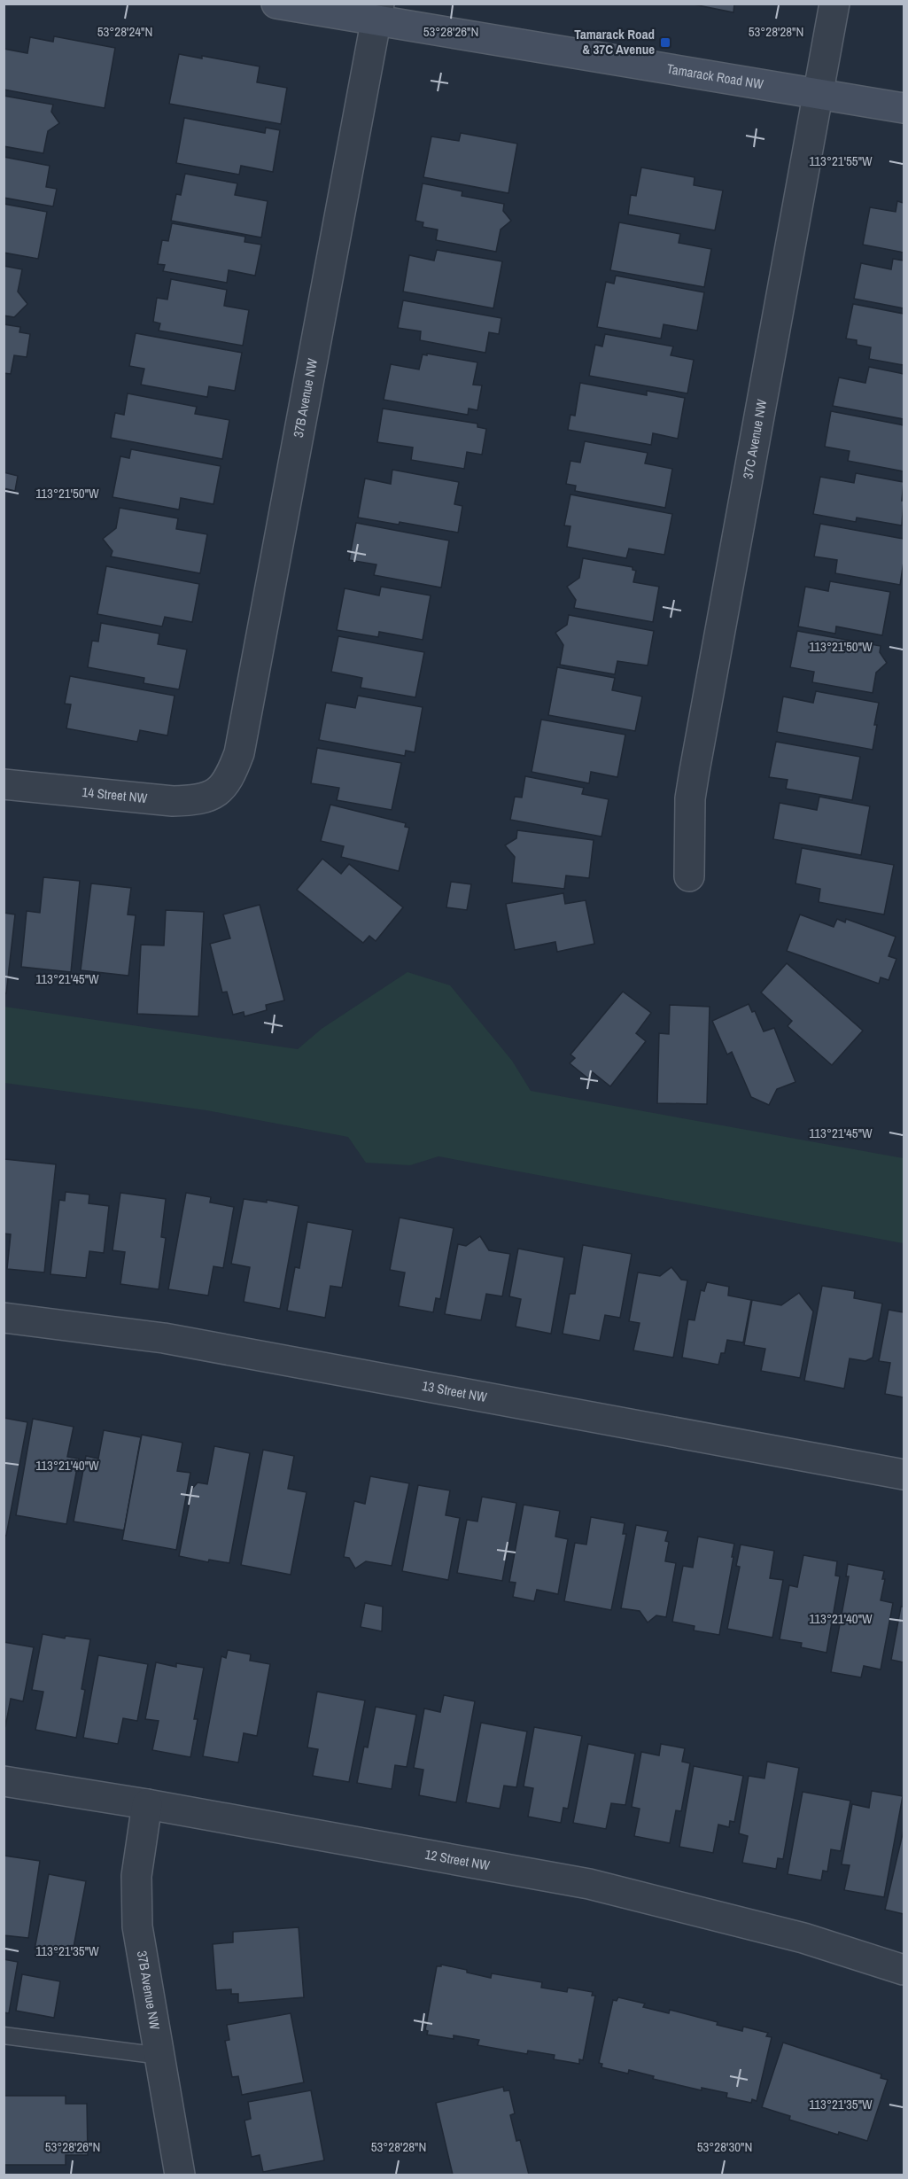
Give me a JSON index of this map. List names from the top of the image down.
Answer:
{
  "streets": {
    "street": [
      "Tamarack Road NW",
      "37B Avenue NW",
      "37C Avenue NW",
      "14 Street NW",
      "13 Street NW",
      "12 Street NW"
    ]
  },
  "crossings": [
    ["Tamarack Road NW", "37B Avenue NW"],
    ["Tamarack Road NW", "37C Avenue NW"],
    ["37B Avenue NW", "14 Street NW"],
    ["37B Avenue NW", "12 Street NW"]
  ],
  "places": {
    "transit": ["Tamarack Road & 37C Avenue"]
  },
  "coordinates": [
    "53°28'24\"N",
    "53°28'26\"N",
    "53°28'28\"N",
    "113°21'55\"W",
    "113°21'50\"W",
    "113°21'45\"W",
    "113°21'40\"W",
    "113°21'35\"W",
    "53°28'30\"N"
  ]
}
